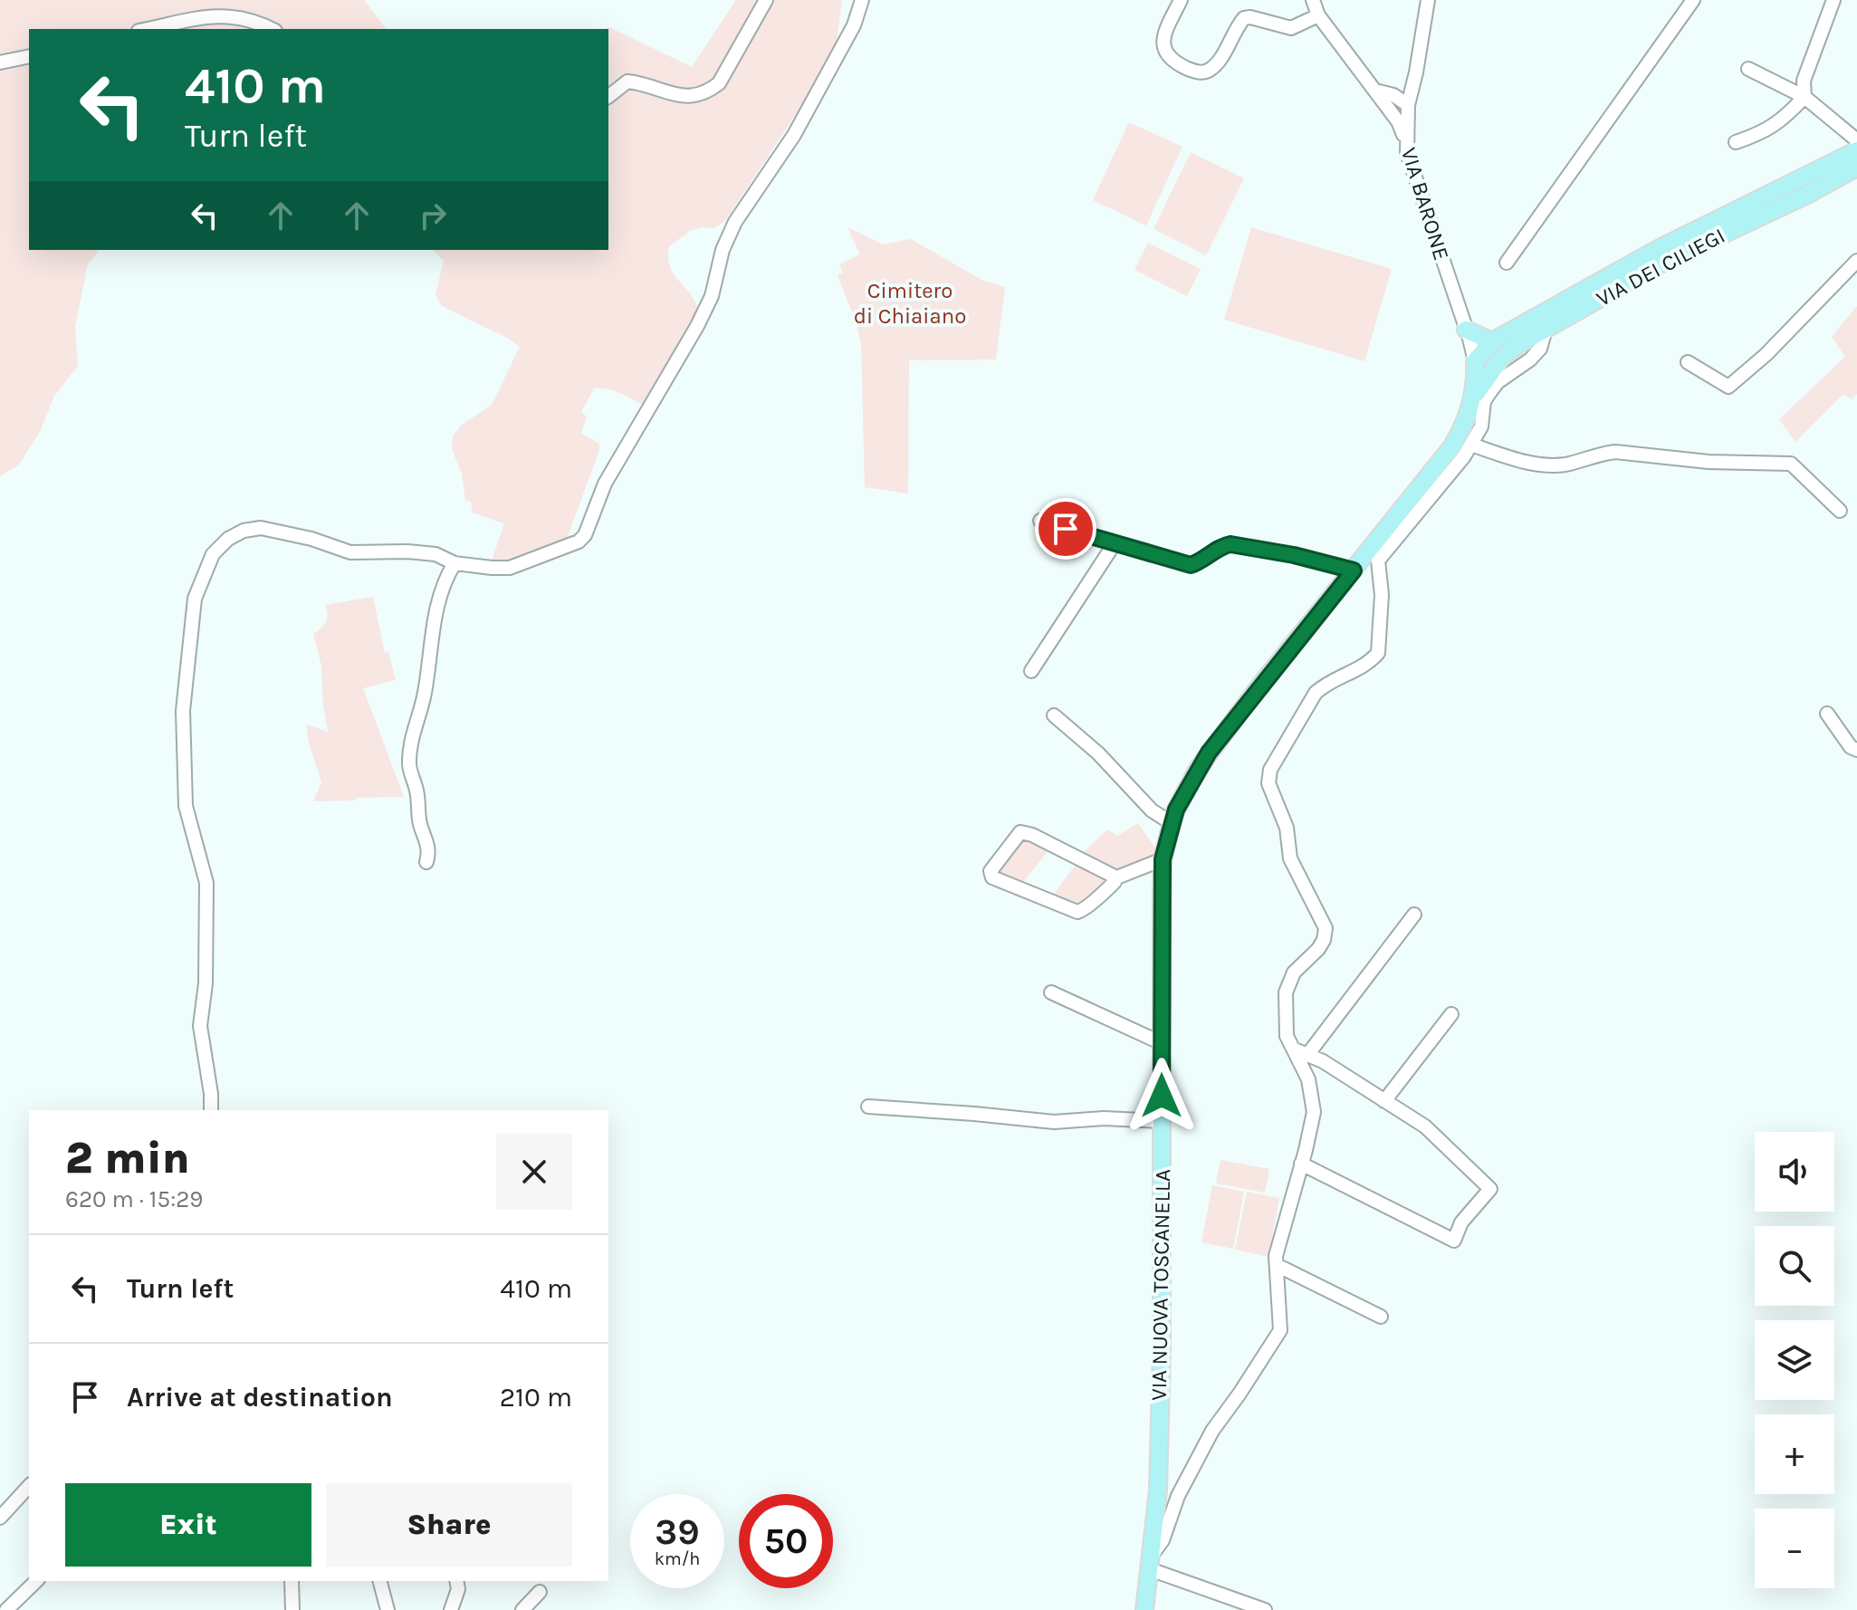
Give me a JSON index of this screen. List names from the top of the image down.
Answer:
{
  "streets": {
    "main road": ["VIA DEI CILIEGI", "VIA NUOVA TOSCANELLA"],
    "street": ["VIA BARONE"]
  },
  "crossings": [
    ["VIA BARONE", "VIA DEI CILIEGI"],
    ["VIA BARONE", "VIA NUOVA TOSCANELLA"],
    ["VIA DEI CILIEGI", "VIA NUOVA TOSCANELLA"]
  ],
  "parks": ["Cimitero di Chiaiano"],
  "page": {
    "turn": ["410 m", "Turn left"],
    "heading": ["2 min", "620 m · 15:29"],
    "map_buttons": ["+", "−"],
    "list": [
      {
        "name": "Turn left",
        "value": "410 m"
      },
      {
        "name": "Arrive at destination",
        "value": "210 m"
      }
    ],
    "buttons": ["Exit", "Share"],
    "speed": "39 km/h",
    "limit": "50"
  }
}
